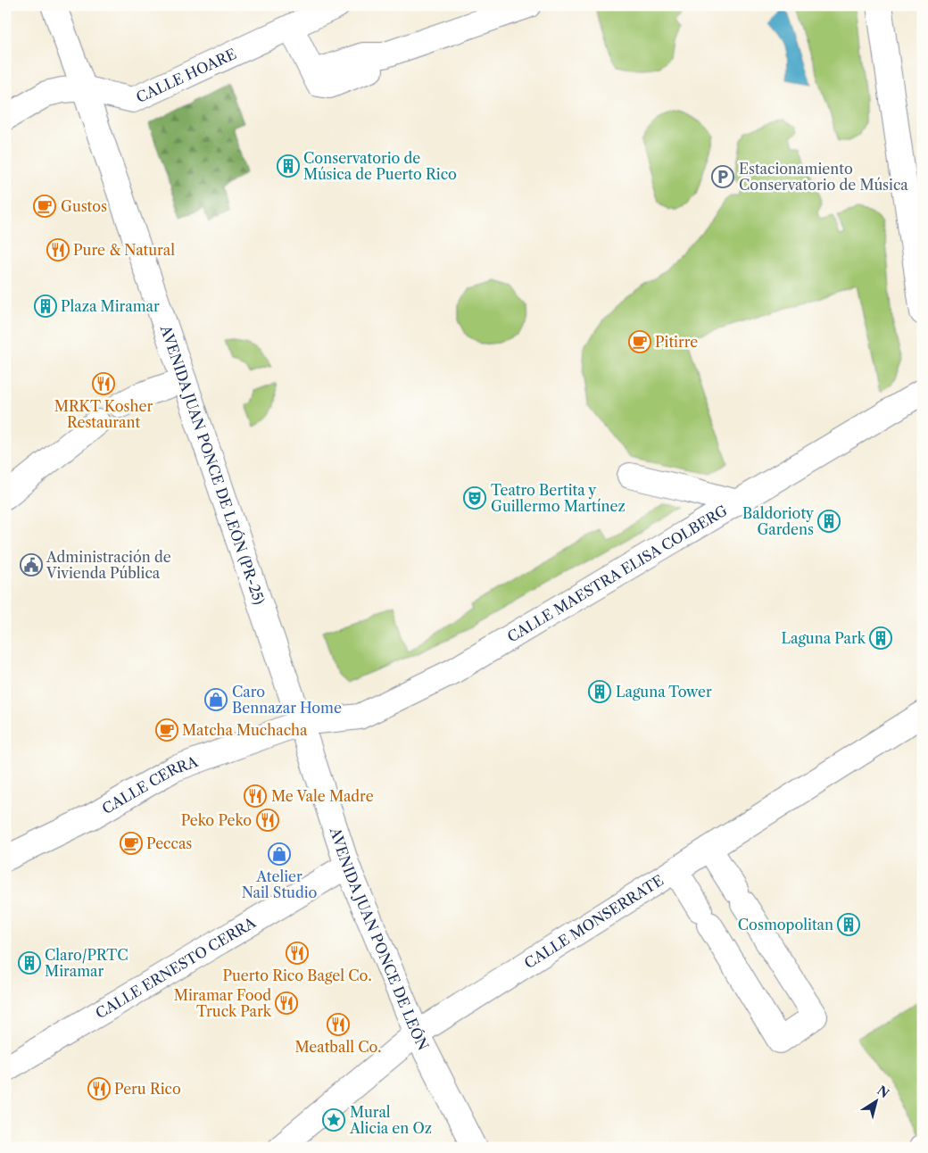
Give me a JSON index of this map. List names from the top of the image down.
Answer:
{
  "streets": {
    "street": [
      "CALLE HOARE",
      "AVENIDA JUAN PONCE DE LEÓN (PR-25)",
      "CALLE MAESTRA ELISA COLBERG",
      "CALLE CERRA",
      "CALLE MONSERRATE",
      "AVENIDA JUAN PONCE DE LEÓN",
      "CALLE ERNESTO CERRA"
    ]
  },
  "crossings": [
    ["CALLE HOARE", "AVENIDA JUAN PONCE DE LEÓN (PR-25)"],
    ["AVENIDA JUAN PONCE DE LEÓN (PR-25)", "CALLE MAESTRA ELISA COLBERG"],
    ["AVENIDA JUAN PONCE DE LEÓN (PR-25)", "CALLE CERRA"],
    ["AVENIDA JUAN PONCE DE LEÓN (PR-25)", "AVENIDA JUAN PONCE DE LEÓN"],
    ["CALLE MAESTRA ELISA COLBERG", "CALLE CERRA"],
    ["CALLE MAESTRA ELISA COLBERG", "AVENIDA JUAN PONCE DE LEÓN"],
    ["CALLE CERRA", "AVENIDA JUAN PONCE DE LEÓN"],
    ["CALLE MONSERRATE", "AVENIDA JUAN PONCE DE LEÓN"],
    ["AVENIDA JUAN PONCE DE LEÓN", "CALLE ERNESTO CERRA"]
  ],
  "places": {
    "building": [
      "Conservatorio de Música de Puerto Rico",
      "Plaza Miramar",
      "Baldorioty Gardens",
      "Laguna Park",
      "Laguna Tower",
      "Cosmopolitan",
      "Claro/PRTC Miramar"
    ],
    "parking": ["Estacionamiento Conservatorio de Música"],
    "cafe": [
      "Gustos",
      "Pitirre",
      "Matcha Muchacha",
      "Peccas"
    ],
    "restaurant": [
      "Pure & Natural",
      "MRKT Kosher Restaurant",
      "Me Vale Madre",
      "Peko Peko",
      "Puerto Rico Bagel Co.",
      "Miramar Food Truck Park",
      "Meatball Co.",
      "Peru Rico"
    ],
    "theatre": ["Teatro Bertita y Guillermo Martínez"],
    "public building": ["Administración de Vivienda Pública"],
    "shop": ["Caro Bennazar Home", "Atelier Nail Studio"],
    "place": ["Mural Alicia en Oz"]
  },
  "north": "top right"
}
